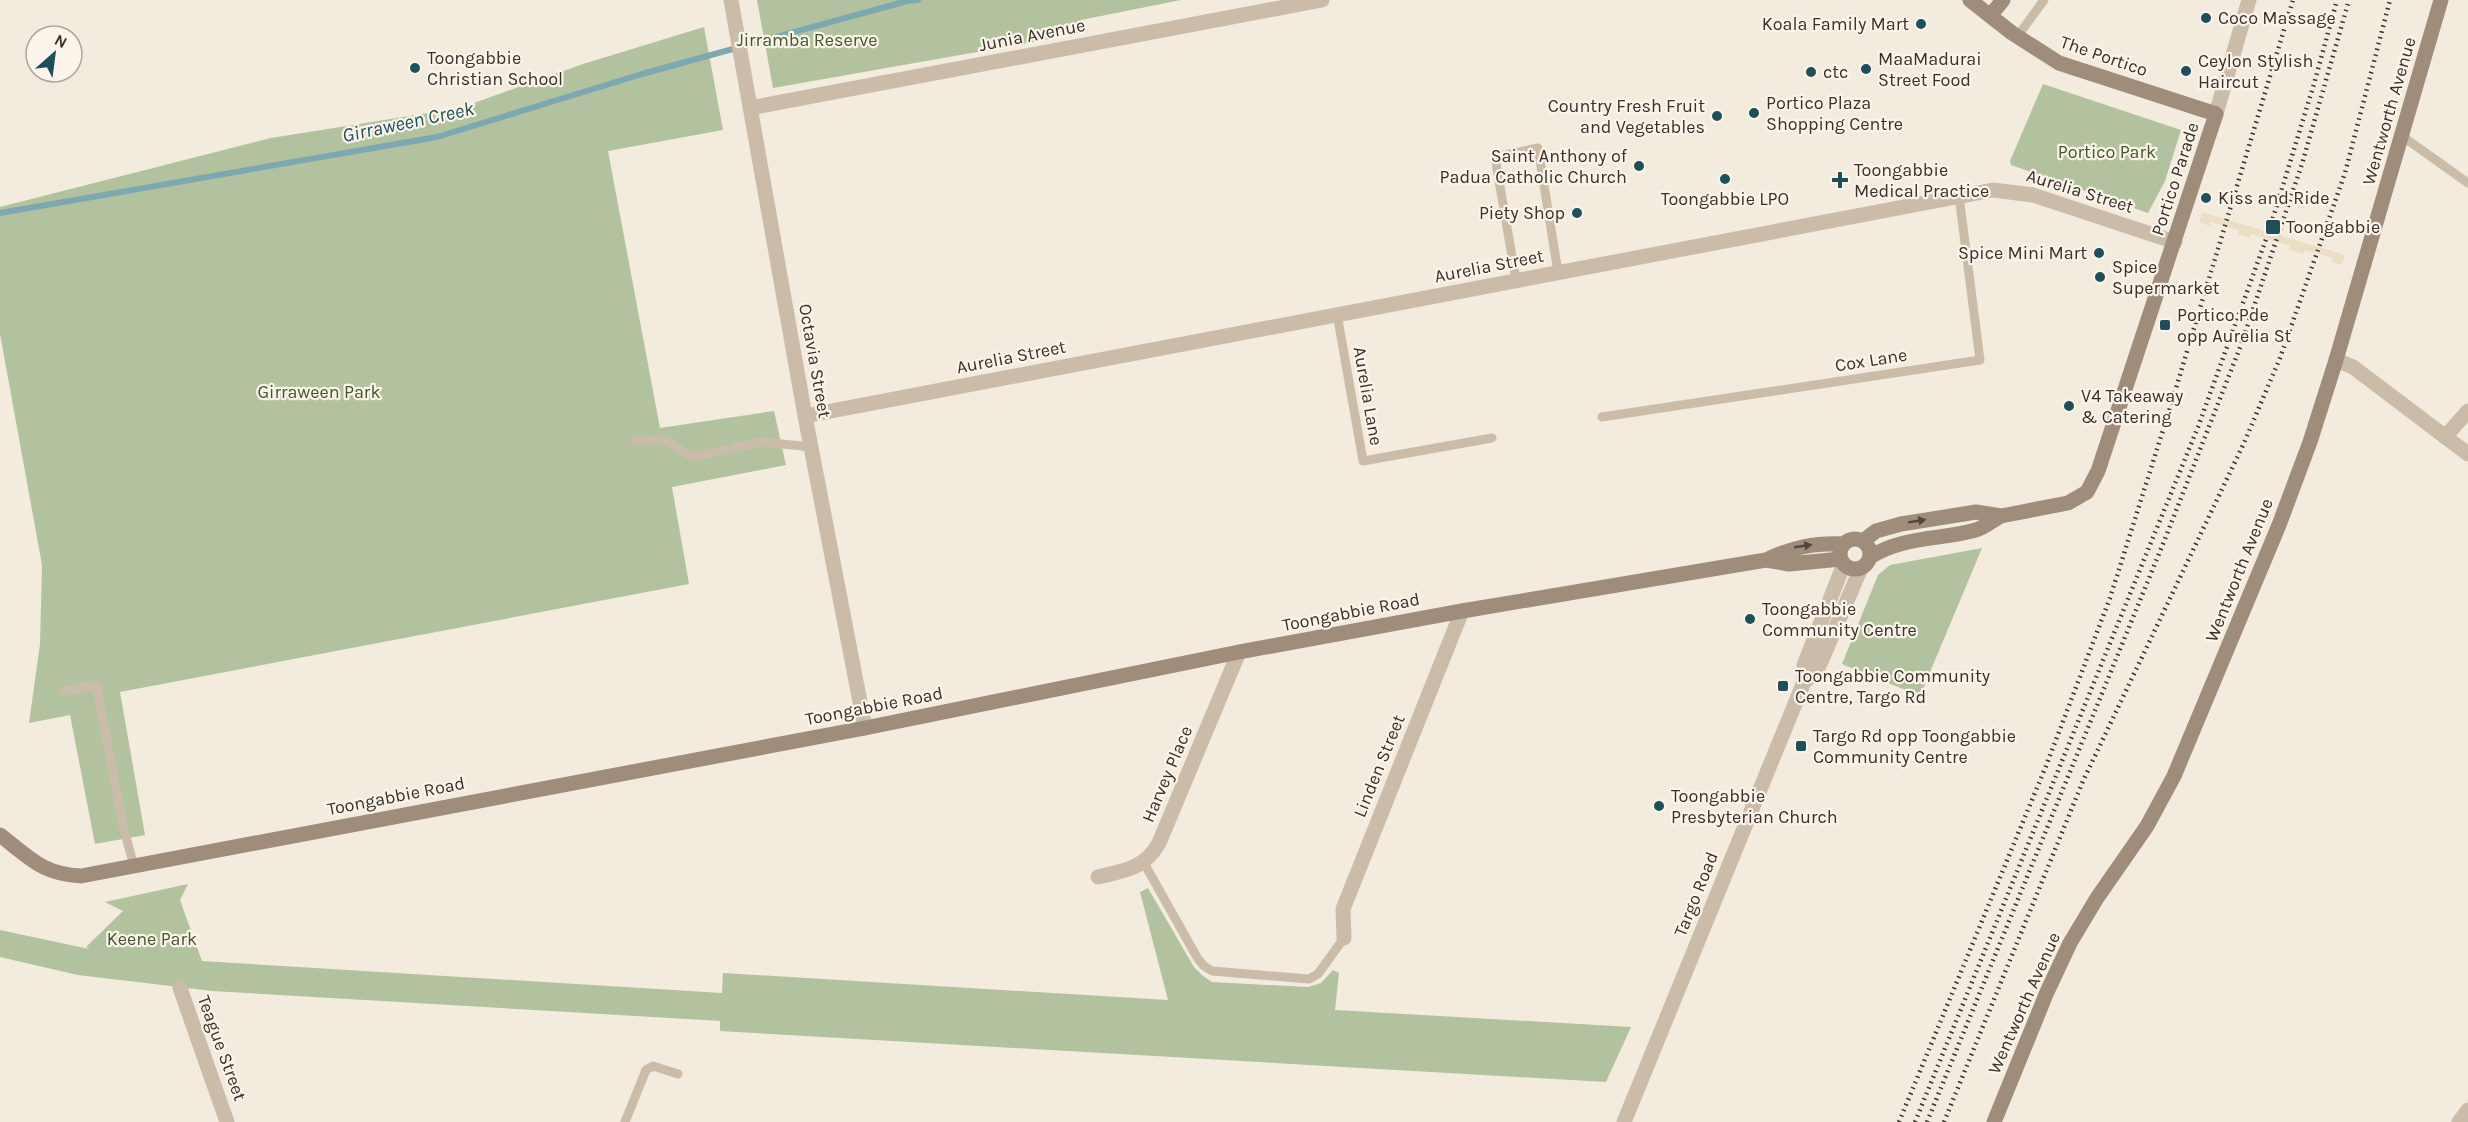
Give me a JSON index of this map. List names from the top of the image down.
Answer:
{
  "streets": {
    "main road": [
      "The Portico",
      "Wentworth Avenue",
      "Portico Parade",
      "Toongabbie Road"
    ],
    "street": [
      "Junia Avenue",
      "Aurelia Street",
      "Octavia Street",
      "Linden Street",
      "Harvey Place",
      "Targo Road",
      "Teague Street"
    ],
    "lane": ["Cox Lane", "Aurelia Lane"]
  },
  "crossings": [
    ["Junia Avenue", "Octavia Street"],
    ["The Portico", "Portico Parade"],
    ["Portico Parade", "Aurelia Street"],
    ["Aurelia Street", "Cox Lane"],
    ["Aurelia Street", "Octavia Street"],
    ["Aurelia Street", "Aurelia Lane"],
    ["Octavia Street", "Toongabbie Road"],
    ["Toongabbie Road", "Linden Street"],
    ["Toongabbie Road", "Harvey Place"],
    ["Toongabbie Road", "Targo Road"]
  ],
  "water": ["Girraween Creek"],
  "parks": [
    "Jirramba Reserve",
    "Portico Park",
    "Girraween Park",
    "Keene Park"
  ],
  "places": {
    "other": [
      "Coco Massage",
      "Koala Family Mart",
      "Toongabbie Christian School",
      "MaaMadurai Street Food",
      "Ceylon Stylish Haircut",
      "ctc",
      "Portico Plaza Shopping Centre",
      "Country Fresh Fruit and Vegetables",
      "Saint Anthony of Padua Catholic Church",
      "Toongabbie LPO",
      "Kiss and Ride",
      "Piety Shop",
      "Spice Mini Mart",
      "Spice Supermarket",
      "V4 Takeaway & Catering",
      "Toongabbie Community Centre",
      "Toongabbie Presbyterian Church"
    ],
    "health": ["Toongabbie Medical Practice"],
    "transit": [
      "Toongabbie",
      "Portico Pde opp Aurelia St",
      "Toongabbie Community Centre, Targo Rd",
      "Targo Rd opp Toongabbie Community Centre"
    ]
  },
  "north": "top right"
}
